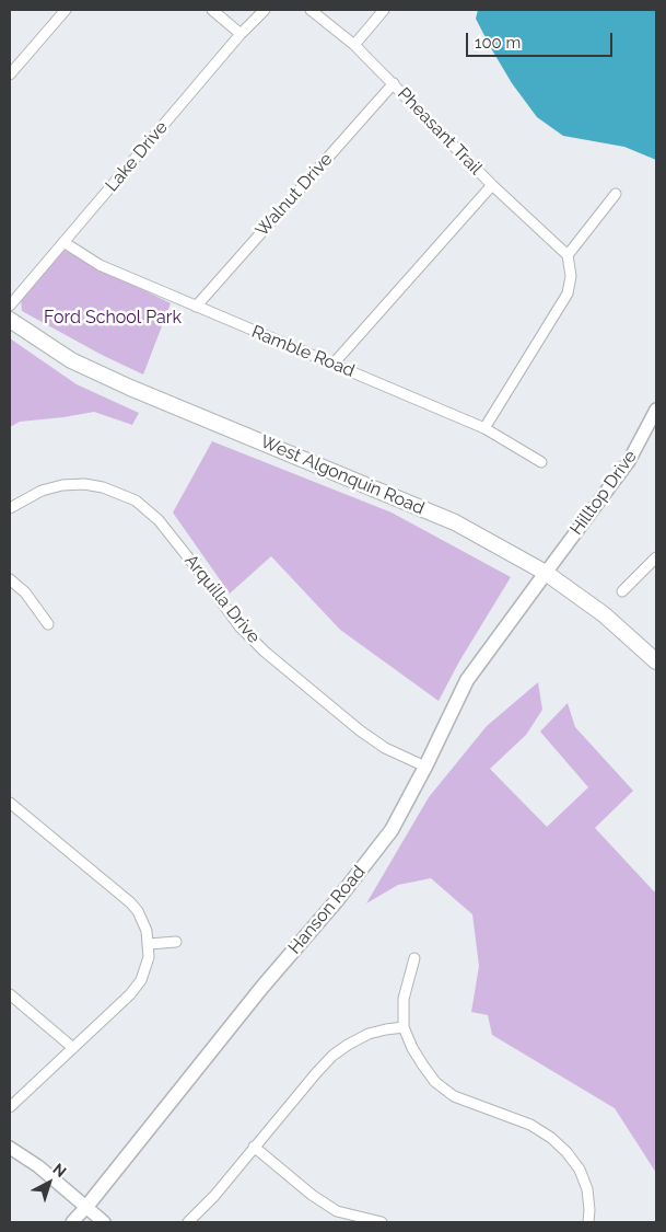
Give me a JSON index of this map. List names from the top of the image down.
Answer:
{
  "streets": {
    "main road": ["West Algonquin Road", "Hanson Road"],
    "street": [
      "Pheasant Trail",
      "Lake Drive",
      "Walnut Drive",
      "Ramble Road",
      "Hilltop Drive",
      "Arquilla Drive"
    ]
  },
  "crossings": [
    ["Pheasant Trail", "Walnut Drive"],
    ["Lake Drive", "Ramble Road"],
    ["Walnut Drive", "Ramble Road"],
    ["West Algonquin Road", "Hilltop Drive"],
    ["West Algonquin Road", "Hanson Road"],
    ["Hilltop Drive", "Hanson Road"],
    ["Arquilla Drive", "Hanson Road"]
  ],
  "parks": ["Ford School Park"],
  "scale_bar": "100 m",
  "north": "top right"
}
